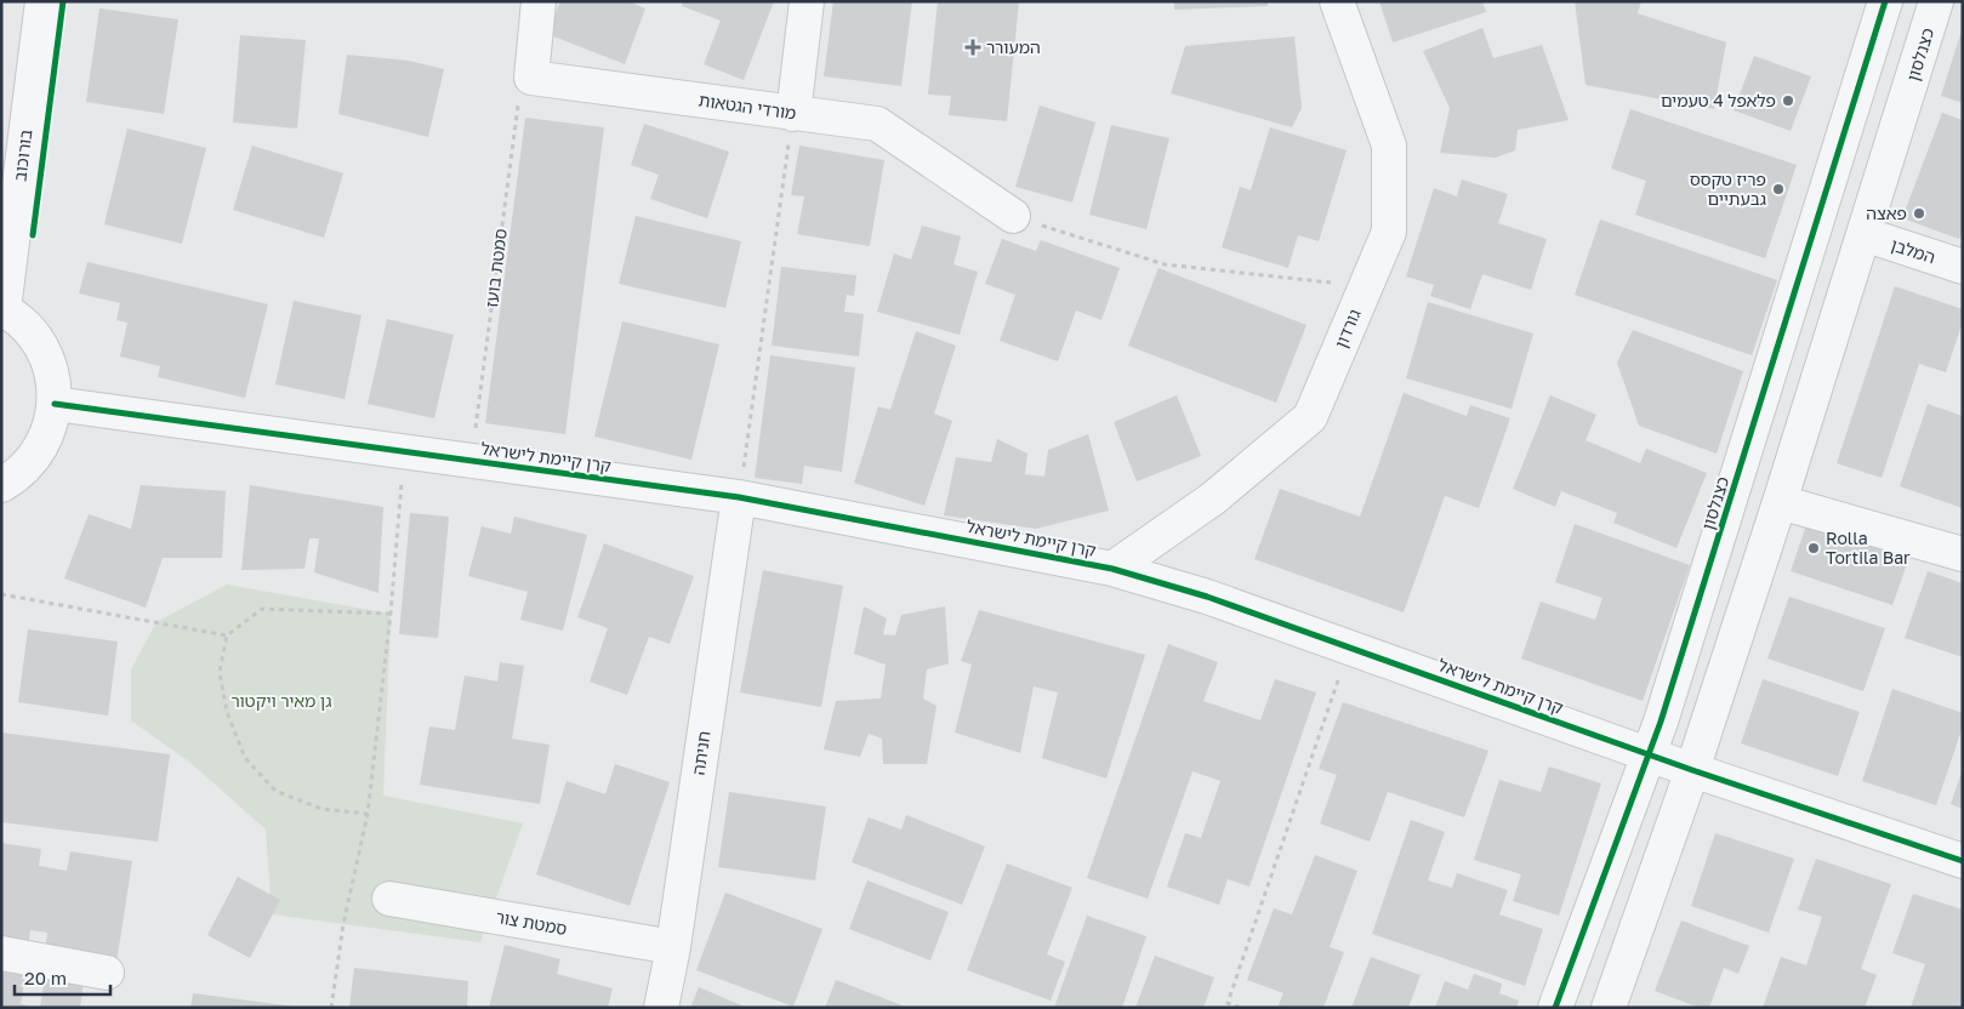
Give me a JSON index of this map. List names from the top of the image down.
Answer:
{
  "streets": {
    "street": [
      "כצנלסון",
      "מורדי הגטאות",
      "בורוכוב",
      "המלבן",
      "גורדון",
      "קרן קיימת לישראל",
      "חניתה",
      "סמטת צור"
    ],
    "path": ["סמטת בועז"]
  },
  "crossings": [
    ["כצנלסון", "המלבן"],
    ["כצנלסון", "קרן קיימת לישראל"],
    ["מורדי הגטאות", "סמטת בועז"],
    ["סמטת בועז", "קרן קיימת לישראל"],
    ["גורדון", "קרן קיימת לישראל"],
    ["קרן קיימת לישראל", "חניתה"],
    ["חניתה", "סמטת צור"]
  ],
  "parks": ["גן מאיר ויקטור"],
  "places": {
    "health": ["המעורר"],
    "other": [
      "פלאפל 4 טעמים",
      "פריז טקסס גבעתיים",
      "פאצה",
      "Rolla Tortila Bar"
    ]
  },
  "scale_bar": "20 m"
}
